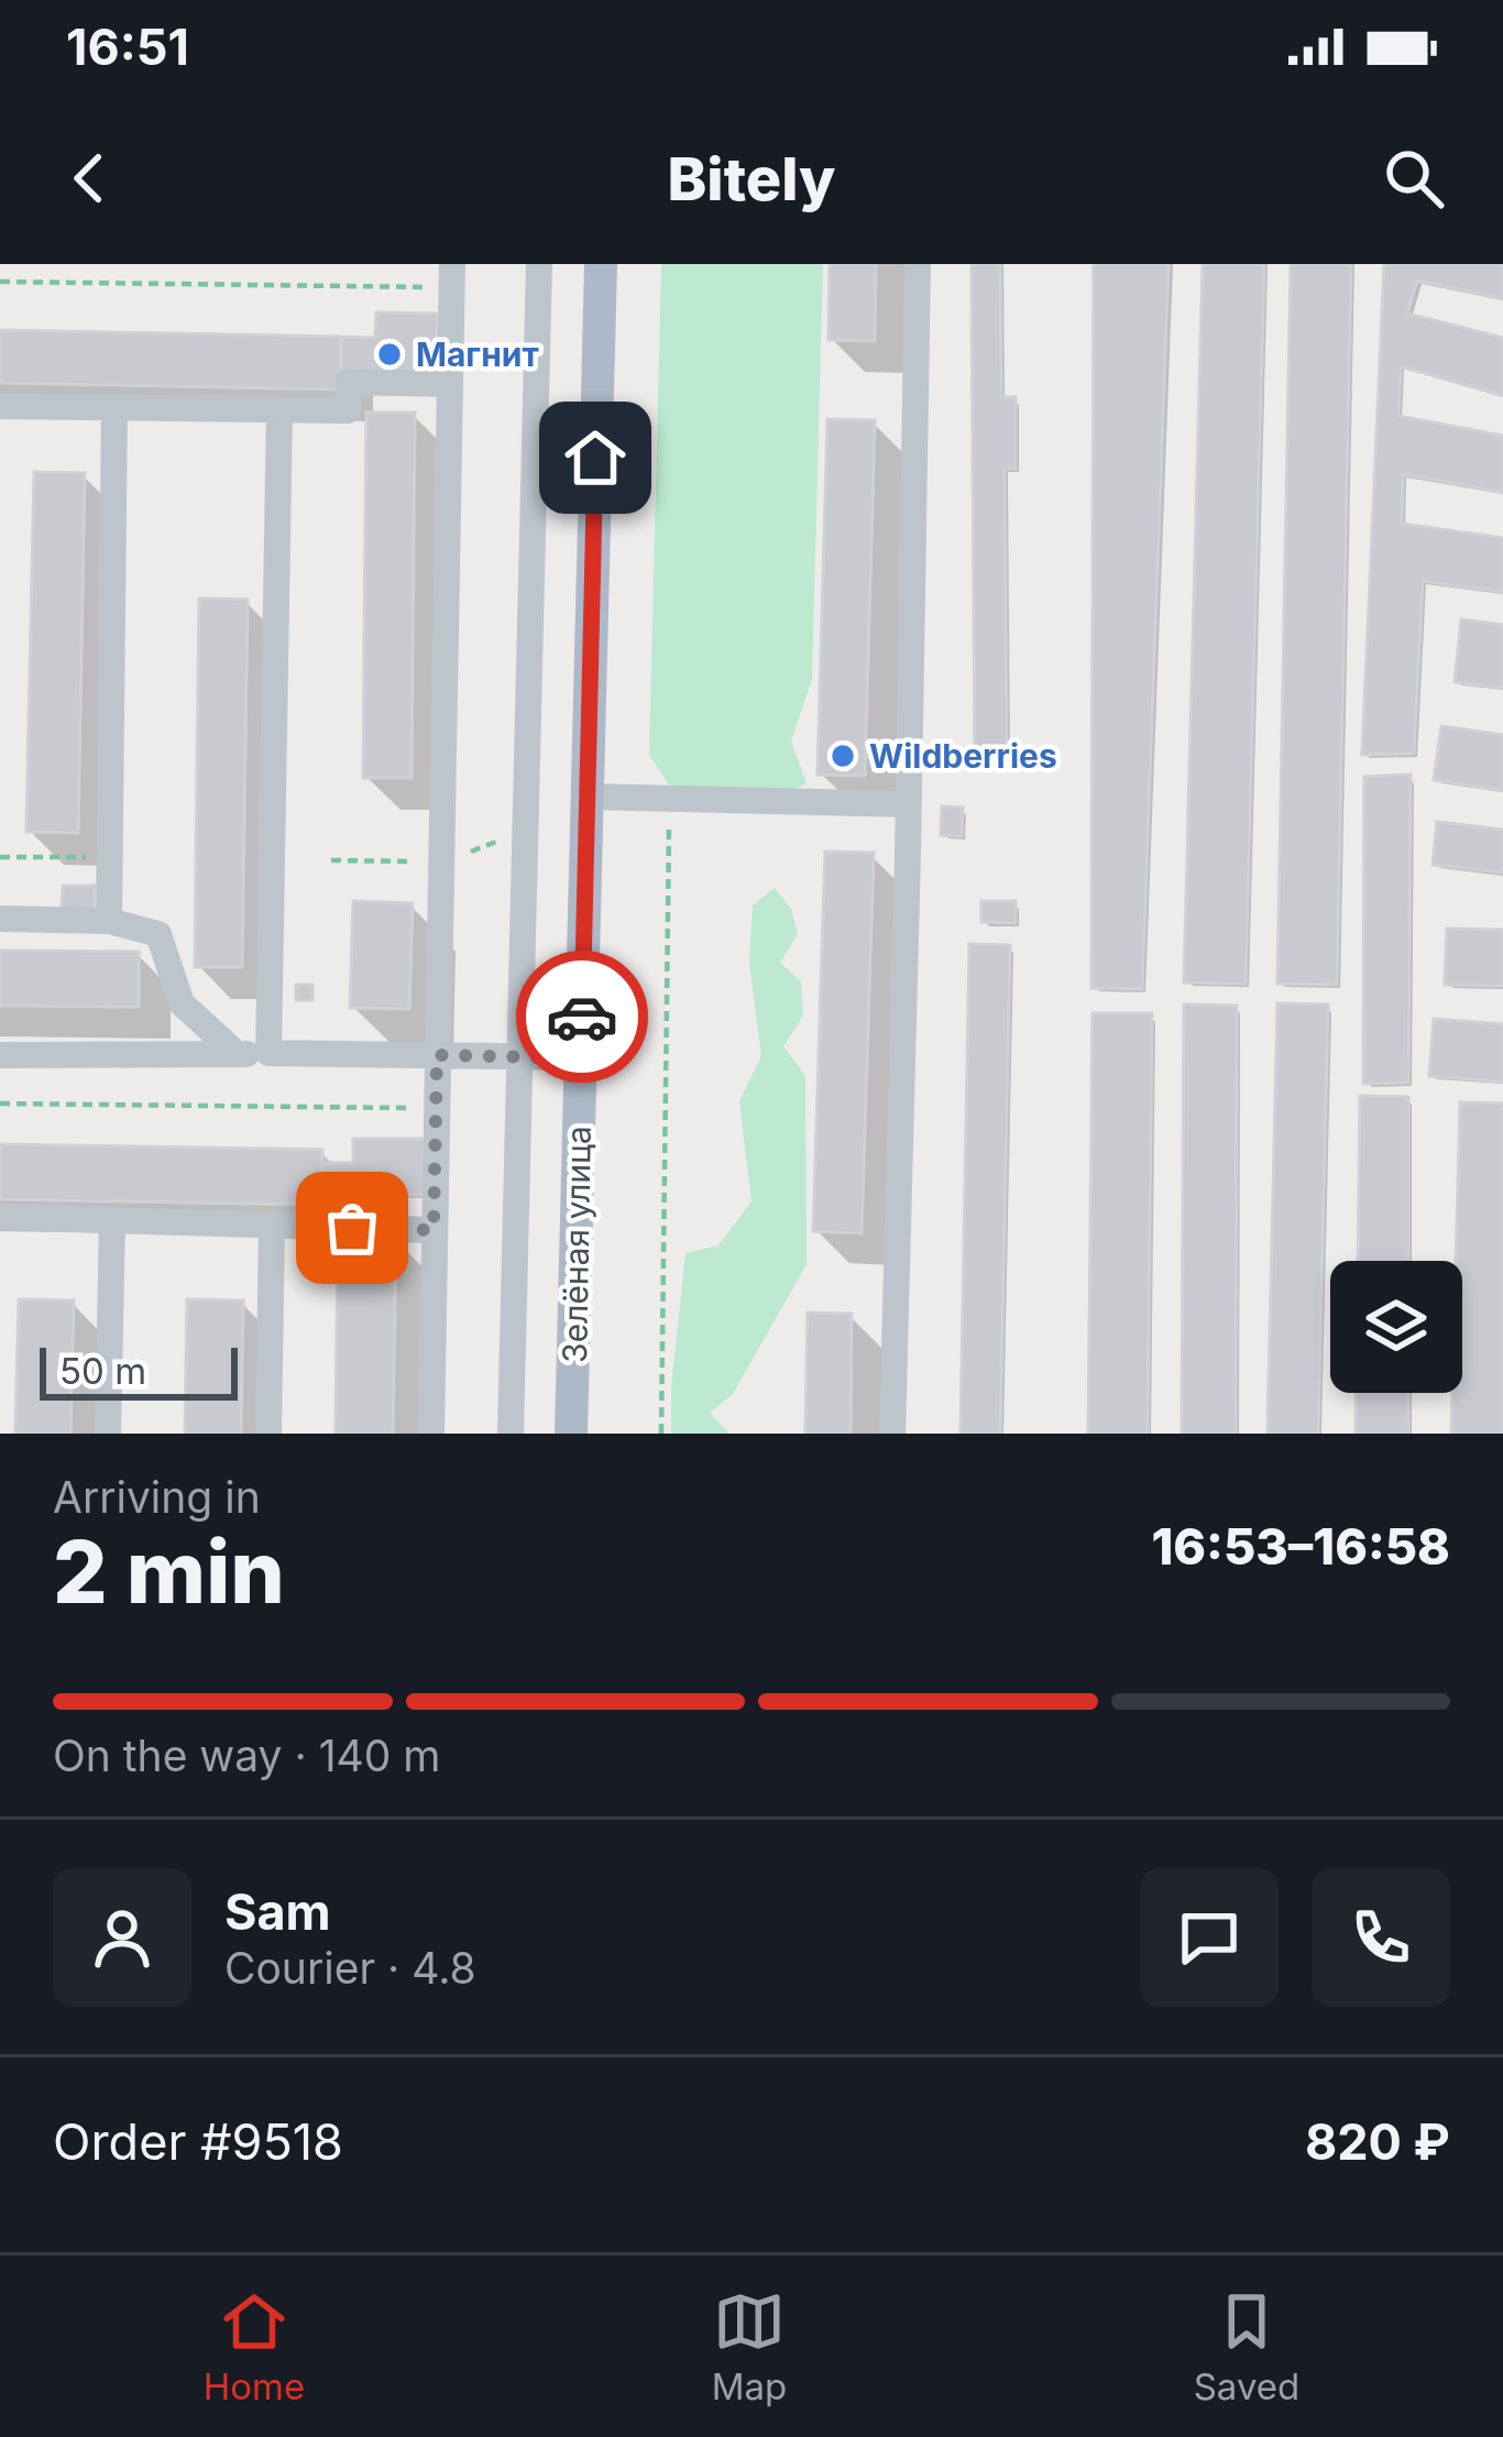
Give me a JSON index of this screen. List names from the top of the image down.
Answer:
{
  "streets": {
    "main road": ["Зелёная улица"]
  },
  "places": ["Магнит", "Wildberries"],
  "scale_bar": "50 m",
  "page": {
    "status": "16:51",
    "header": "Bitely",
    "scale": "50 m",
    "heading": ["2 min", "Arriving in", "16:53–16:58"],
    "panel": [
      "Sam",
      "Courier · 4.8",
      "Order #9518",
      "820 ₽"
    ],
    "bar": "On the way · 140 m",
    "tabs": ["Home", "Map", "Saved"]
  }
}
